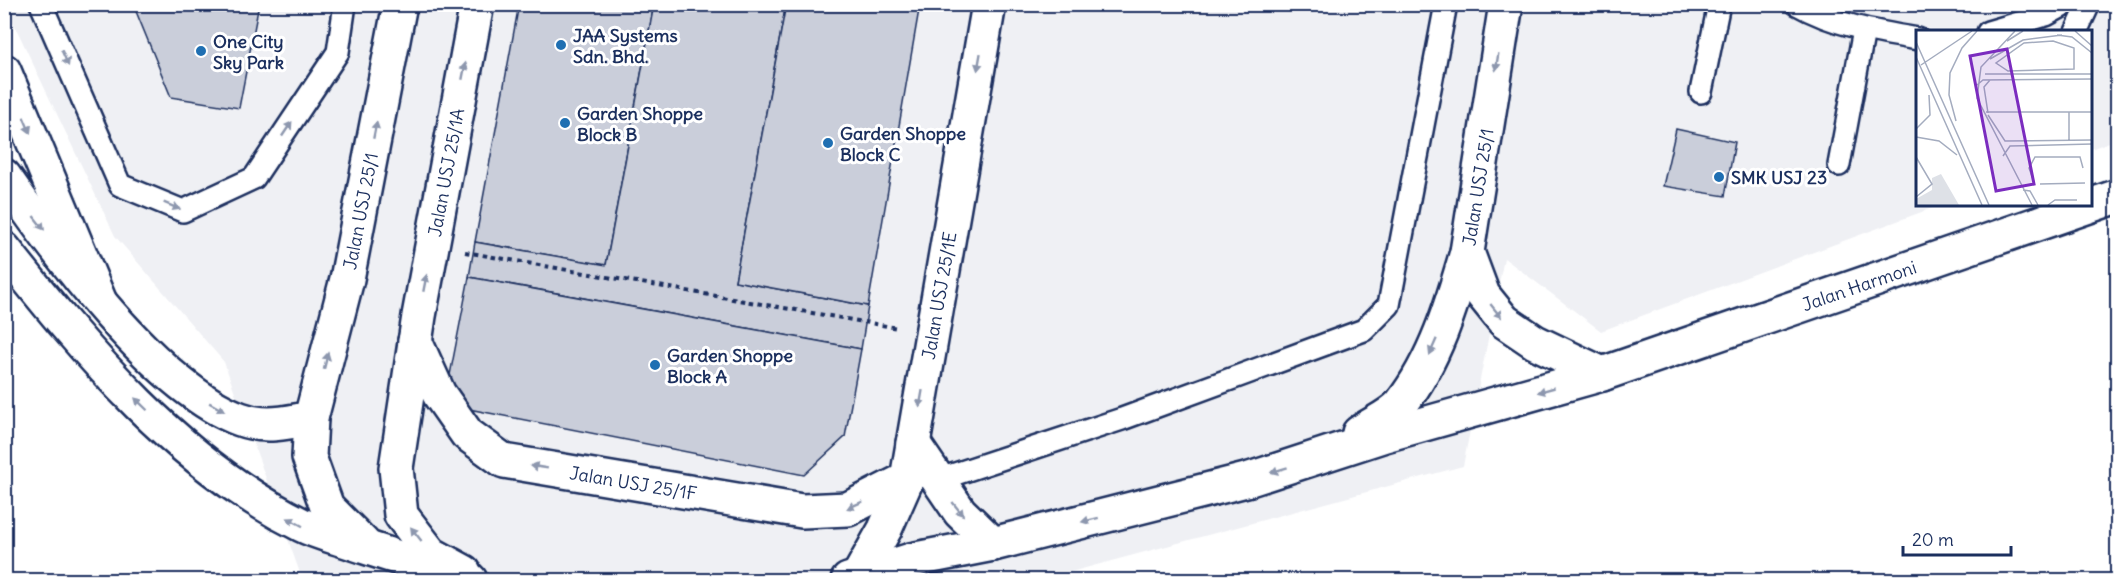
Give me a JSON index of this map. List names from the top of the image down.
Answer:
{
  "streets": {
    "main road": [
      "Jalan USJ 25/1A",
      "Jalan USJ 25/1",
      "Jalan Harmoni",
      "Jalan USJ 25/1E",
      "Jalan USJ 25/1F"
    ]
  },
  "crossings": [
    ["Jalan USJ 25/1A", "Jalan USJ 25/1F"],
    ["Jalan USJ 25/1", "Jalan Harmoni"],
    ["Jalan USJ 25/1E", "Jalan USJ 25/1F"]
  ],
  "one_way": ["Jalan USJ 25/1A", "Jalan Harmoni", "Jalan USJ 25/1E"],
  "places": [
    "JAA Systems Sdn. Bhd.",
    "One City Sky Park",
    "Garden Shoppe Block B",
    "Garden Shoppe Block C",
    "SMK USJ 23",
    "Garden Shoppe Block A"
  ],
  "scale_bar": "20 m"
}
